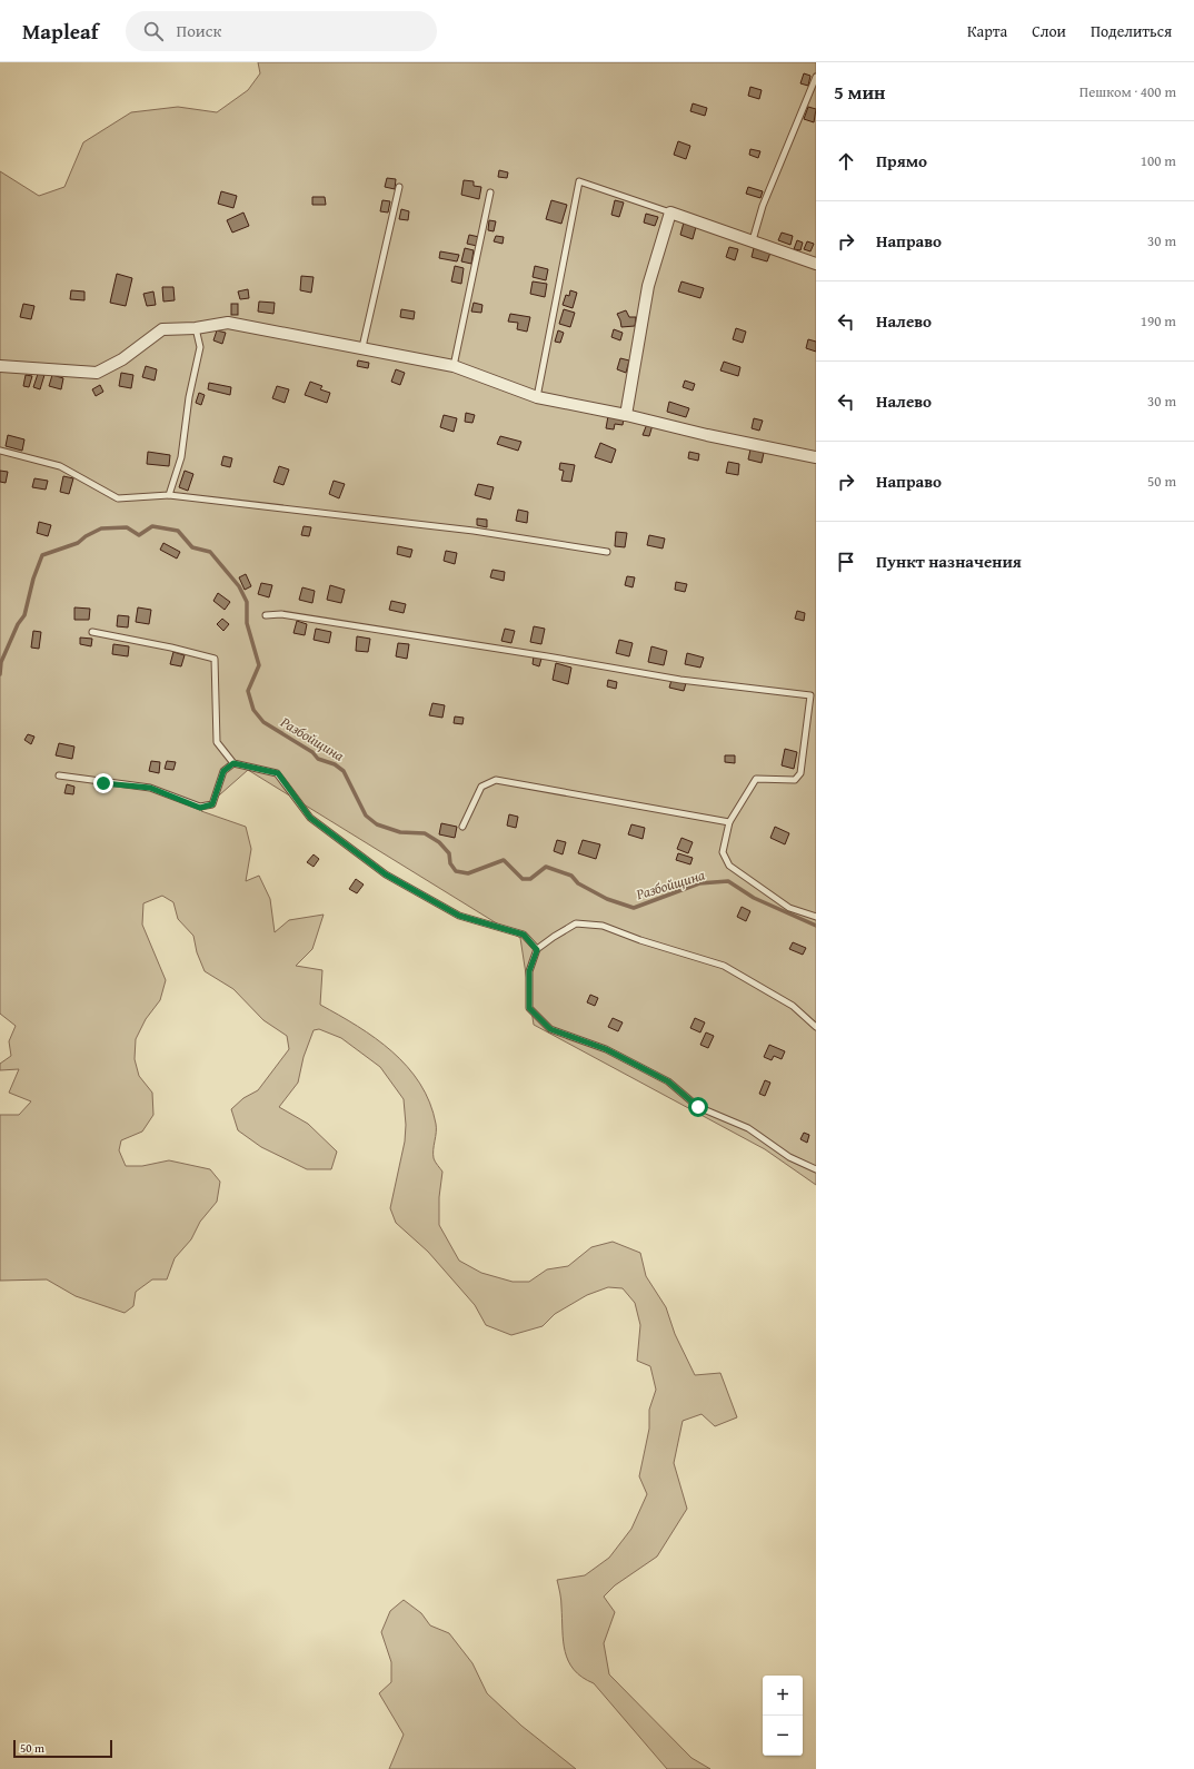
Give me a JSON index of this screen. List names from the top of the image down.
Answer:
{
  "water": ["Разбойщина"],
  "scale_bar": "50 m",
  "page": {
    "header": "Mapleaf",
    "search": "Поиск",
    "nav": ["Карта", "Слои", "Поделиться"],
    "heading": ["5 мин", "Пешком · 400 m"],
    "list": [
      ["Прямо", "100 m"],
      ["Направо", "30 m"],
      ["Налево", "190 m"],
      ["Налево", "30 m"],
      ["Направо", "50 m"],
      "Пункт назначения"
    ],
    "map_buttons": ["+", "−"],
    "scale": "50 m"
  }
}
